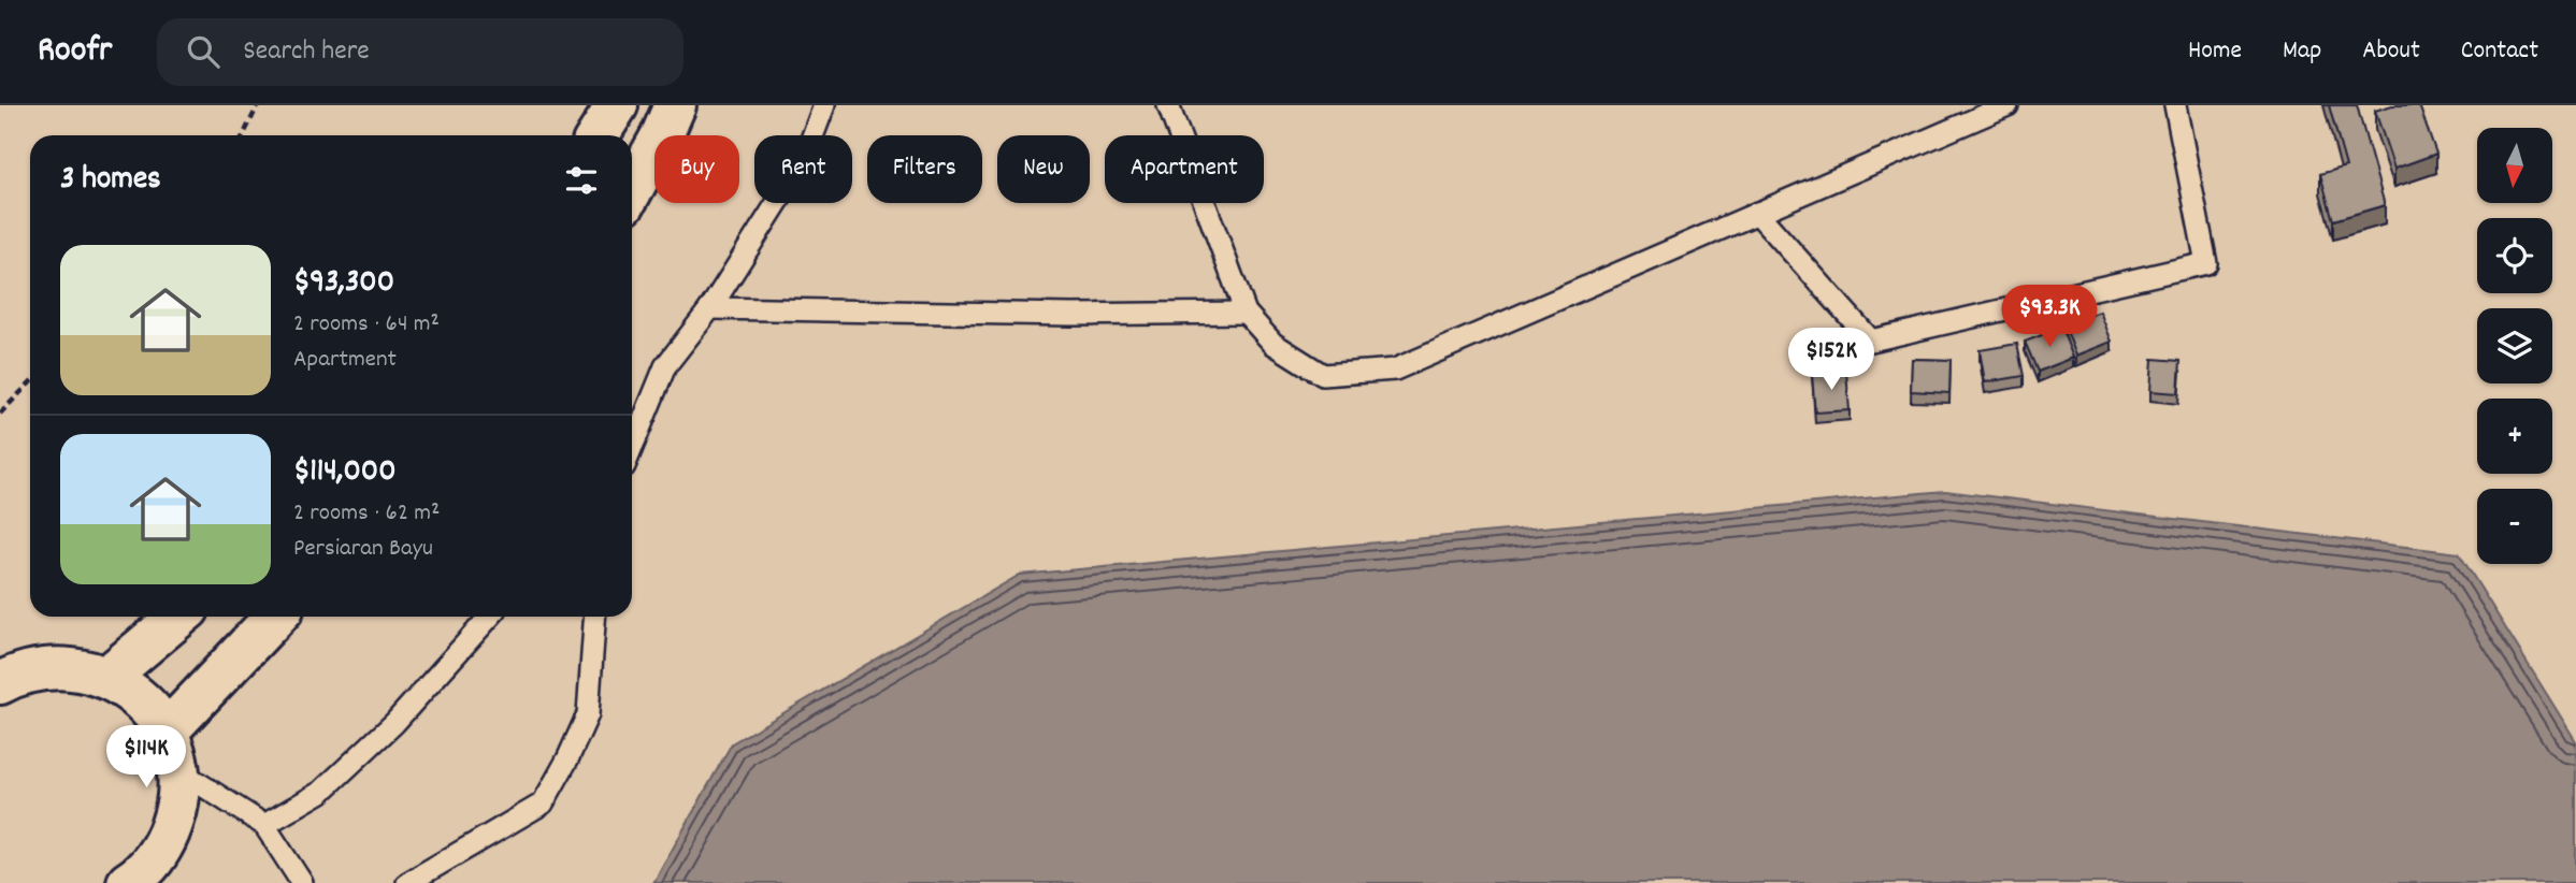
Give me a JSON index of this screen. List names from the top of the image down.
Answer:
{
  "north": "bottom",
  "page": {
    "header": "Roofr",
    "search": "Search here",
    "nav": [
      "Home",
      "Map",
      "About",
      "Contact"
    ],
    "map_buttons": ["+", "−"],
    "chip": [
      "Buy",
      "Rent",
      "Filters",
      "New",
      "Apartment"
    ],
    "heading": "3 homes",
    "list": [
      {
        "name": "$93,300",
        "note": "2 rooms · 64 m² · Apartment"
      },
      {
        "name": "$114,000",
        "note": "2 rooms · 62 m² · Persiaran Bayu"
      }
    ],
    "price": ["$93.3K", "$152K", "$114K"]
  }
}
